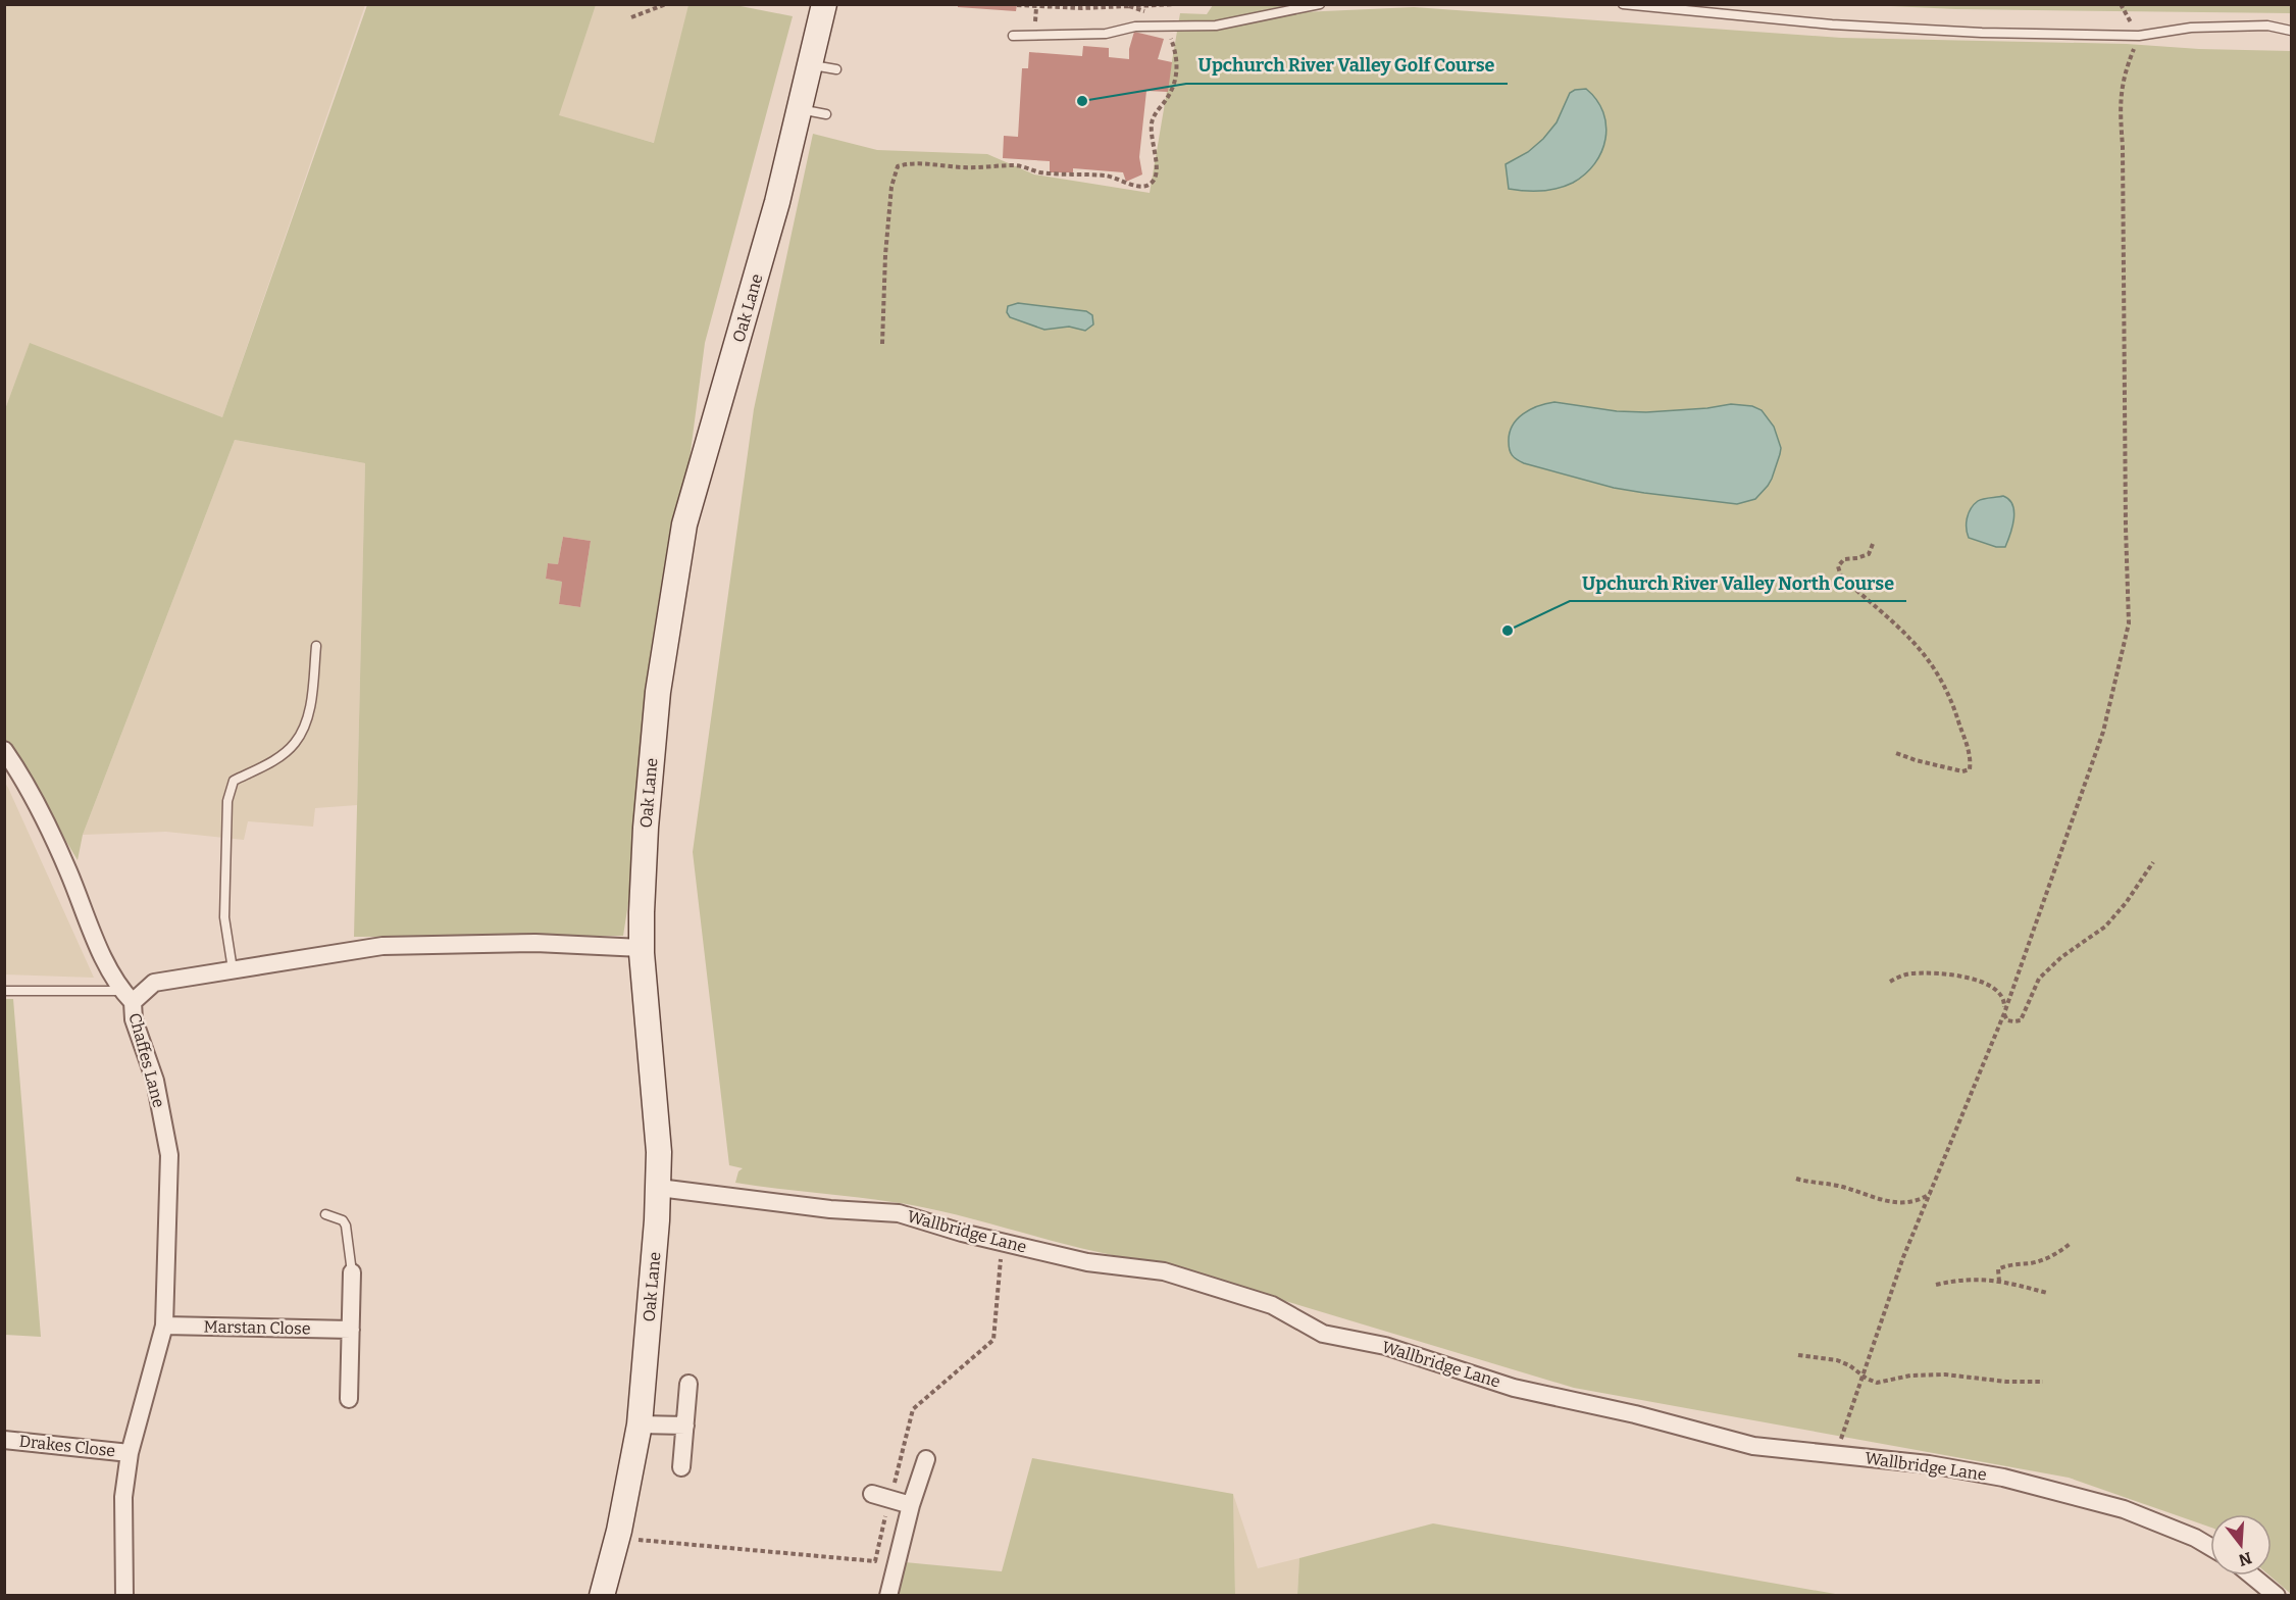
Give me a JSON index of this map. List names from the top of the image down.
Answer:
{
  "streets": {
    "street": [
      "Oak Lane",
      "Chaffes Lane",
      "Wallbridge Lane",
      "Marstan Close",
      "Drakes Close"
    ]
  },
  "crossings": [
    ["Oak Lane", "Chaffes Lane"],
    ["Oak Lane", "Wallbridge Lane"],
    ["Chaffes Lane", "Marstan Close"],
    ["Chaffes Lane", "Drakes Close"]
  ],
  "places": ["Upchurch River Valley Golf Course", "Upchurch River Valley North Course"],
  "north": "bottom"
}
